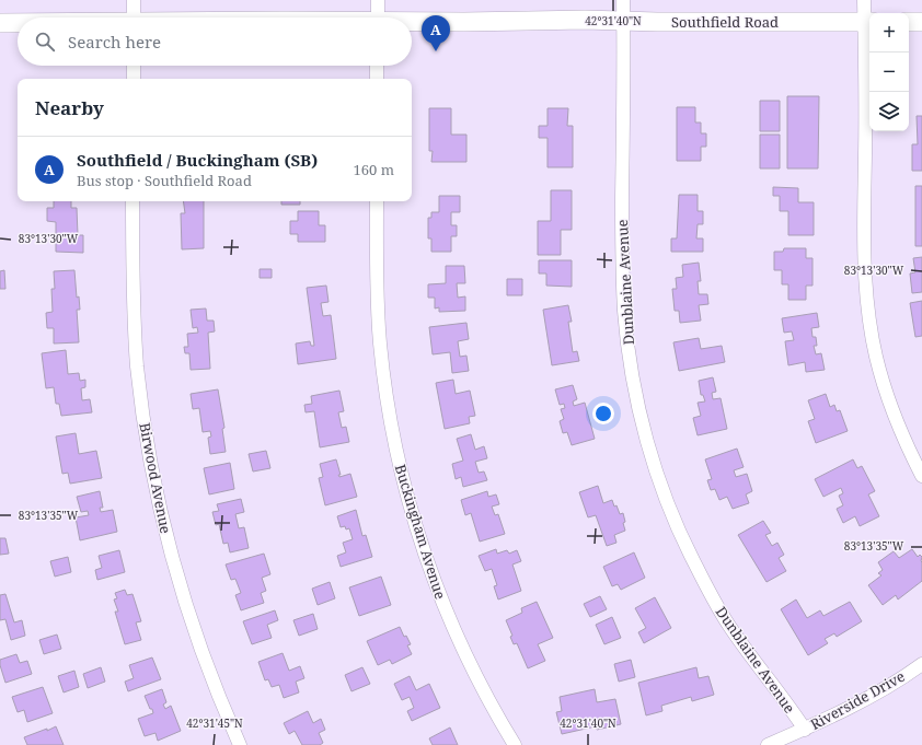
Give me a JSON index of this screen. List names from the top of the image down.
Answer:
{
  "streets": {
    "main road": ["Southfield Road"],
    "street": [
      "Dunblaine Avenue",
      "Birwood Avenue",
      "Buckingham Avenue",
      "Riverside Drive"
    ]
  },
  "crossings": [
    ["Southfield Road", "Dunblaine Avenue"],
    ["Dunblaine Avenue", "Riverside Drive"]
  ],
  "page": {
    "map_buttons": ["+", "−"],
    "pins": "A",
    "search": "Search here",
    "heading": "Nearby",
    "list": [
      {
        "mark": "A",
        "name": "Southfield / Buckingham (SB)",
        "note": "Bus stop · Southfield Road",
        "value": "160 m"
      }
    ]
  },
  "coordinates": [
    "42°31'40\"N",
    "83°13'30\"W",
    "83°13'35\"W",
    "42°31'45\"N"
  ]
}
